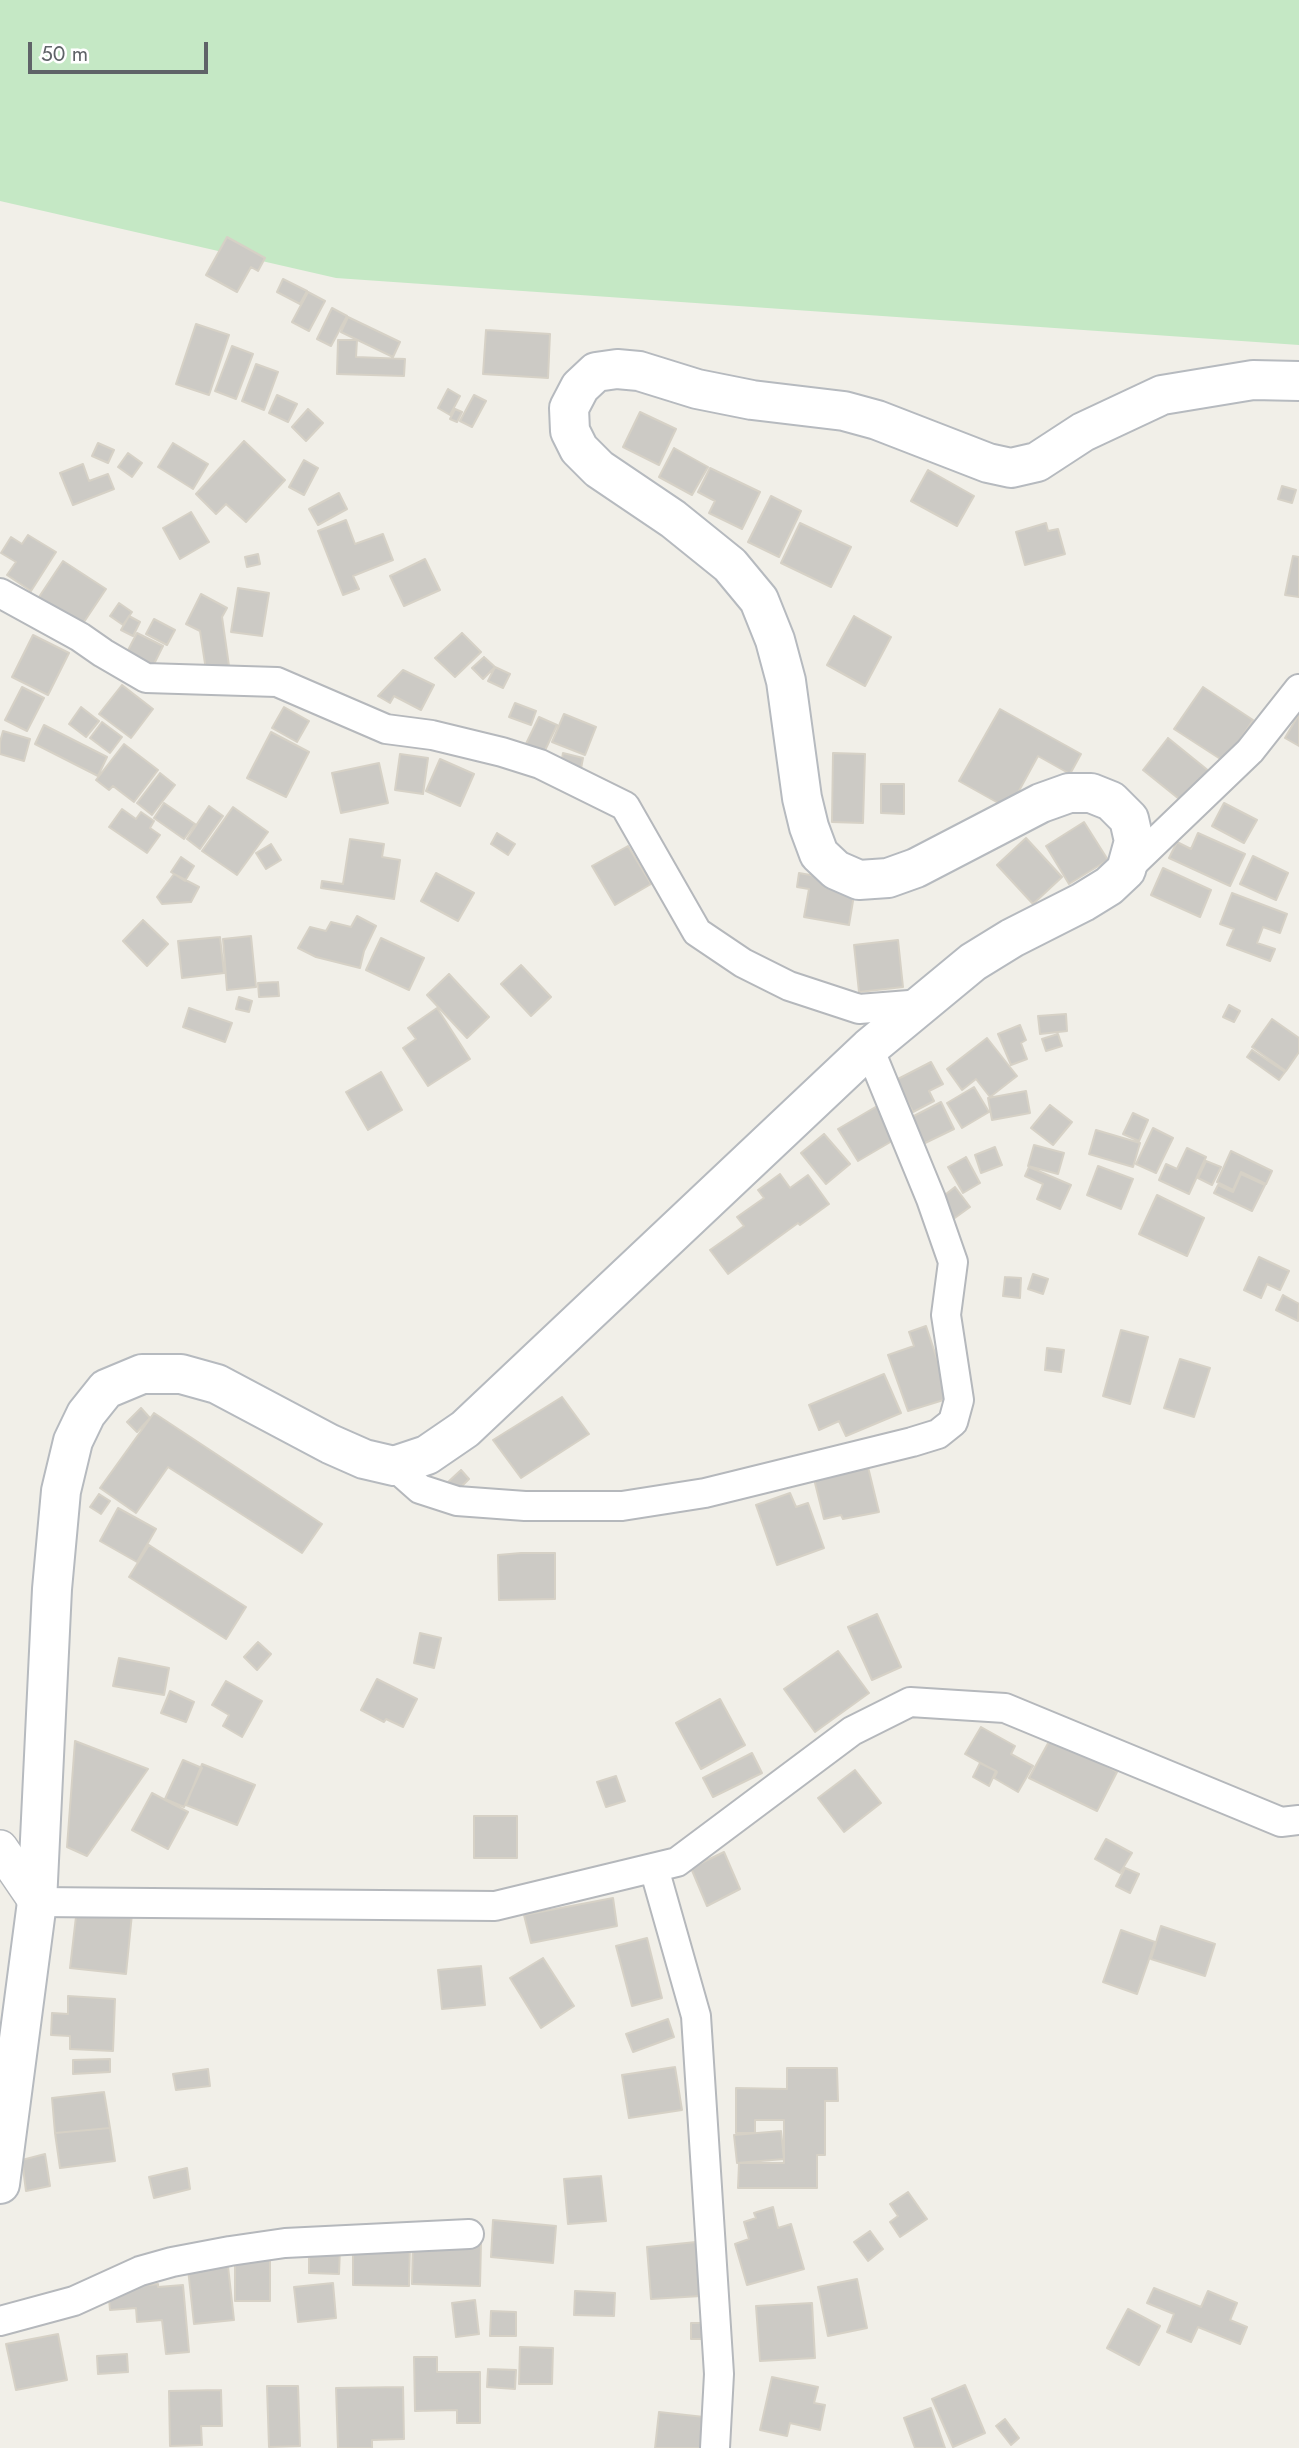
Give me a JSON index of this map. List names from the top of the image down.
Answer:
{
  "scale_bar": "50 m"
}
